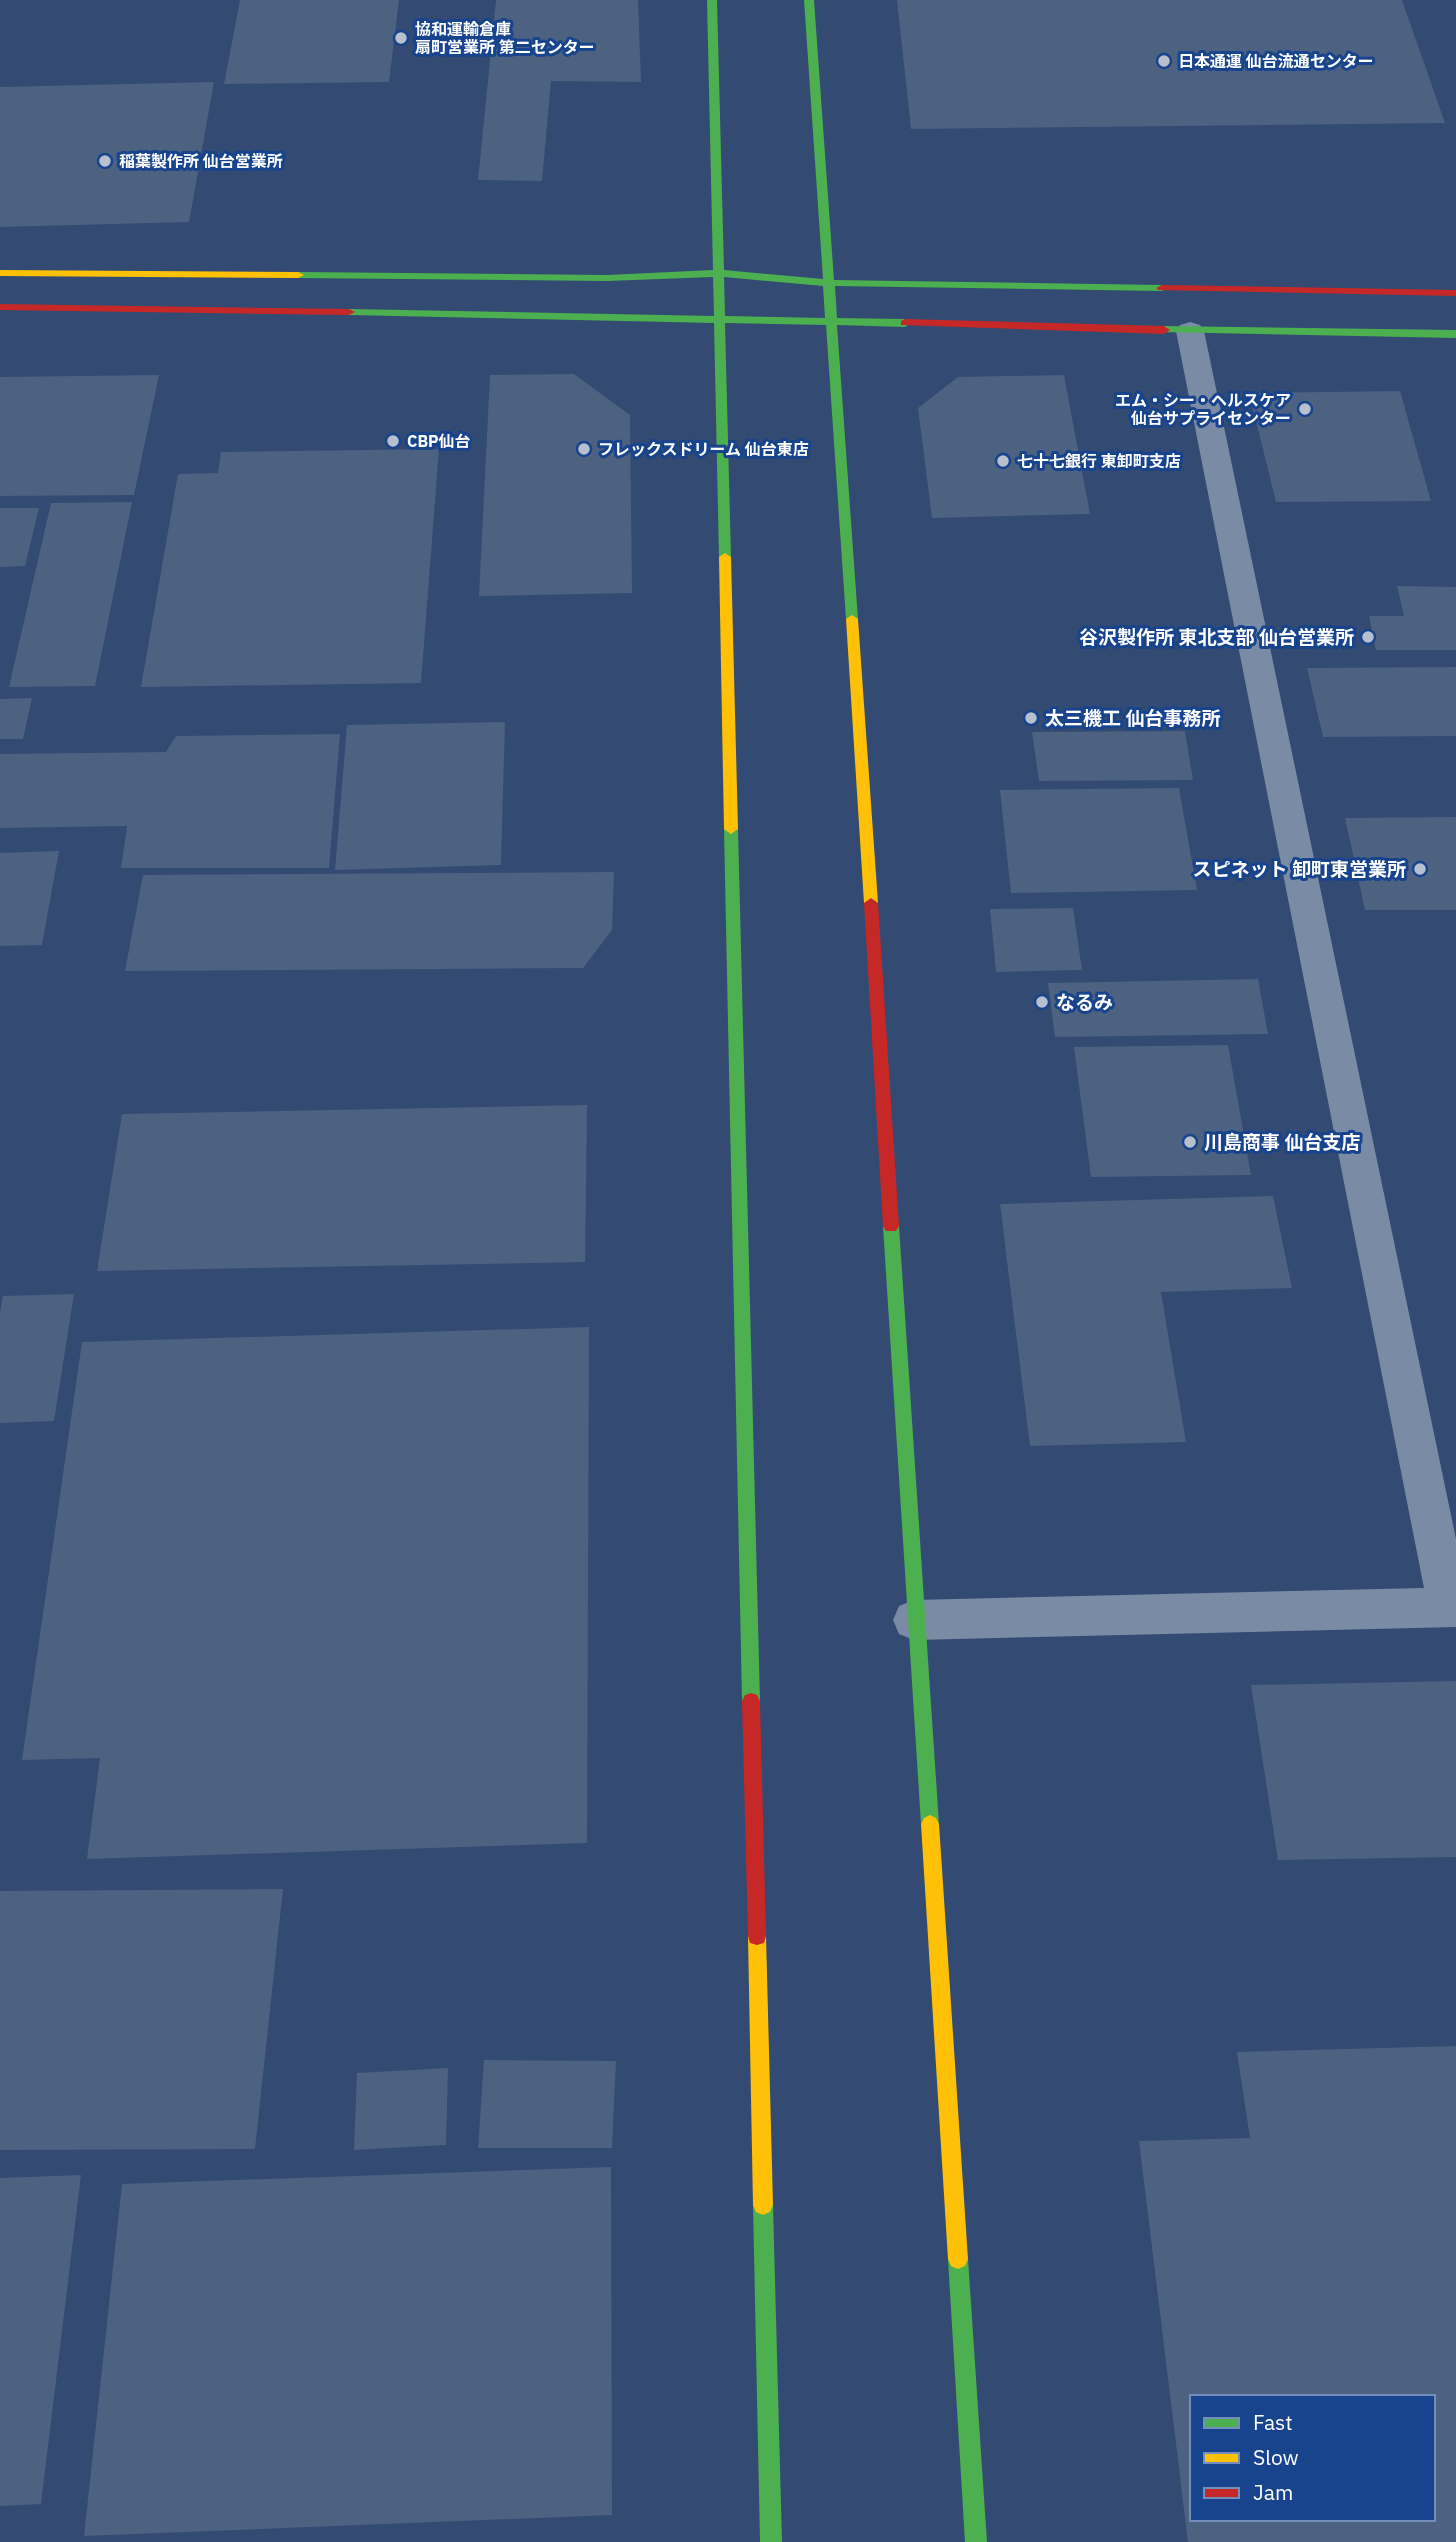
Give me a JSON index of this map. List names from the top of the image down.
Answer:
{
  "places": [
    "協和運輸倉庫 扇町営業所 第二センター",
    "日本通運 仙台流通センター",
    "稲葉製作所 仙台営業所",
    "エム・シー・ヘルスケア 仙台サプライセンター",
    "CBP仙台",
    "フレックスドリーム 仙台東店",
    "七十七銀行 東卸町支店",
    "谷沢製作所 東北支部 仙台営業所",
    "太三機工 仙台事務所",
    "スピネット 卸町東営業所",
    "なるみ",
    "川島商事 仙台支店"
  ],
  "legend": ["Fast", "Slow", "Jam"]
}
